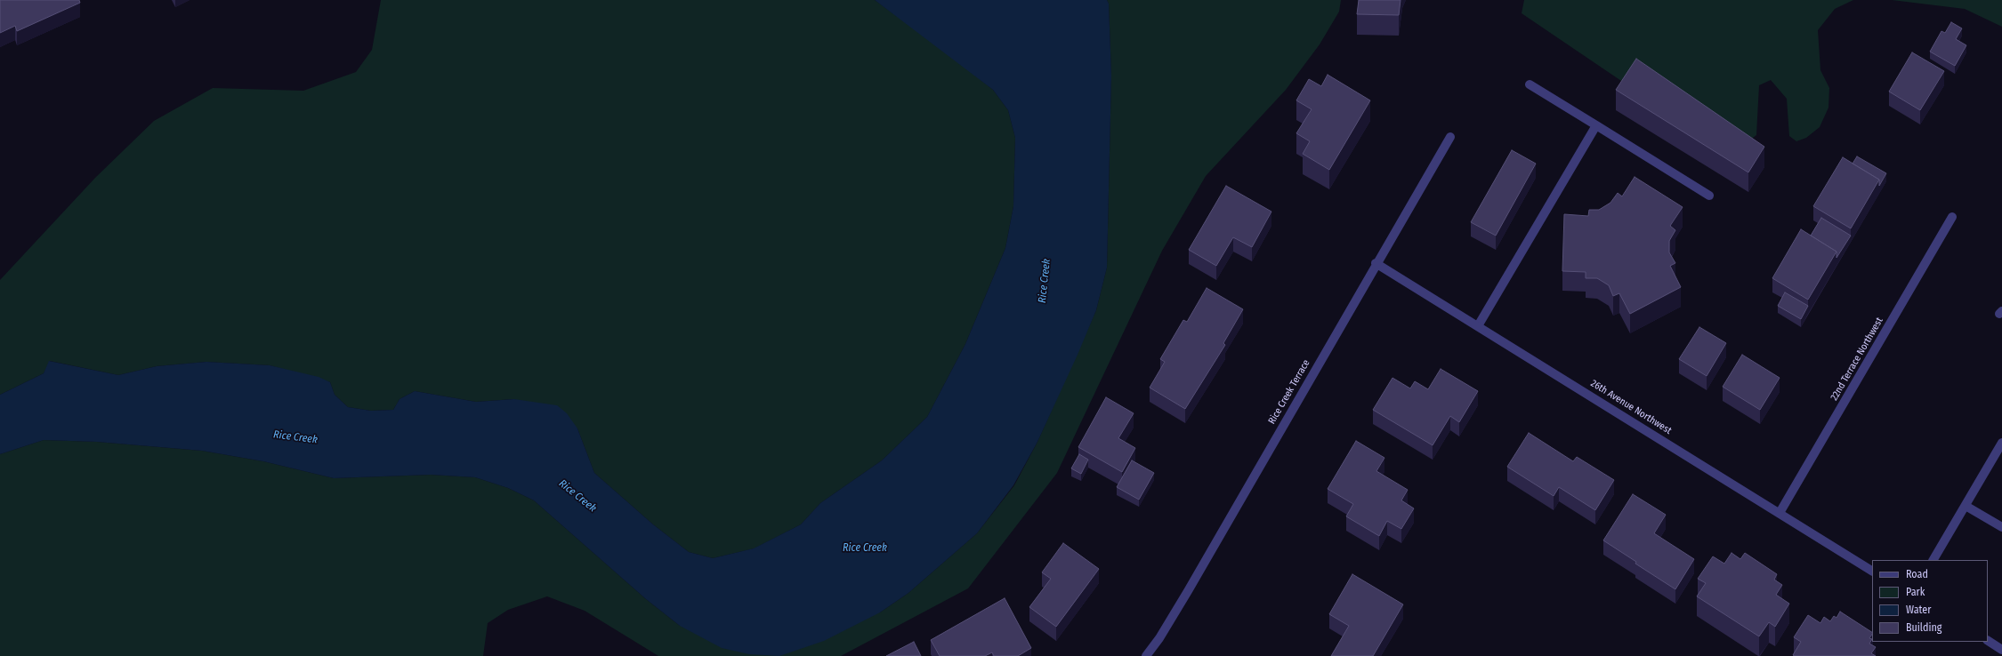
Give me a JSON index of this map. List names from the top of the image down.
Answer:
{
  "streets": {
    "street": ["22nd Terrace Northwest", "Rice Creek Terrace", "26th Avenue Northwest"]
  },
  "crossings": [
    ["22nd Terrace Northwest", "26th Avenue Northwest"],
    ["Rice Creek Terrace", "26th Avenue Northwest"]
  ],
  "water": ["Rice Creek"],
  "legend": [
    "Road",
    "Park",
    "Water",
    "Building"
  ]
}
